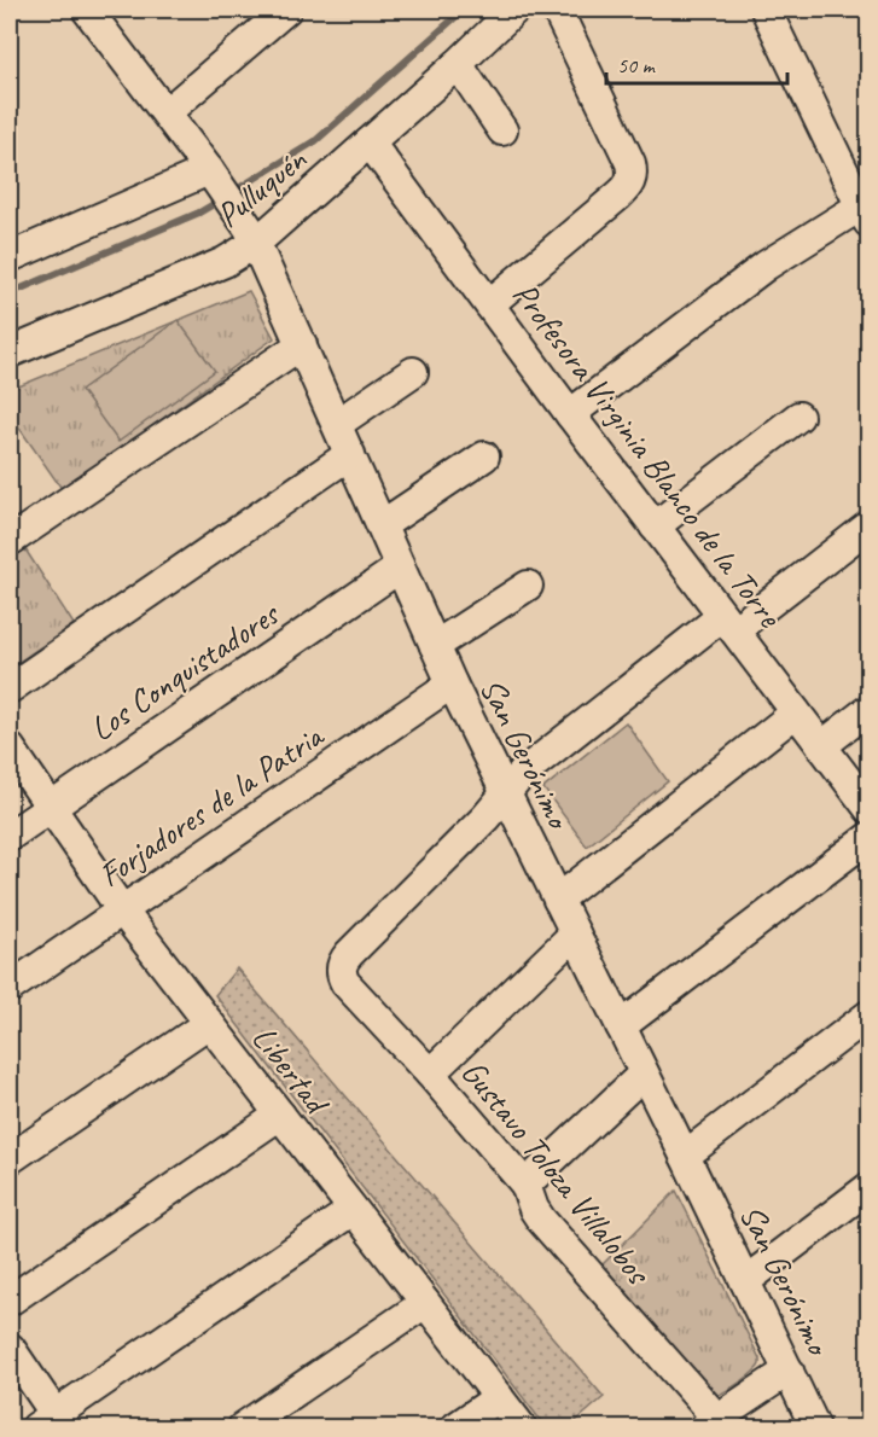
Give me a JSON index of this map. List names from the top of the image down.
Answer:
{
  "streets": {
    "street": [
      "Pulluquén",
      "Profesora Virginia Blanco de la Torre",
      "Los Conquistadores",
      "San Gerónimo",
      "Forjadores de la Patria",
      "Libertad",
      "Gustavo Toloza Villalobos"
    ]
  },
  "crossings": [
    ["Pulluquén", "Profesora Virginia Blanco de la Torre"],
    ["Pulluquén", "San Gerónimo"],
    ["Los Conquistadores", "San Gerónimo"],
    ["Los Conquistadores", "Libertad"],
    ["San Gerónimo", "Forjadores de la Patria"],
    ["San Gerónimo", "Gustavo Toloza Villalobos"],
    ["Forjadores de la Patria", "Libertad"]
  ],
  "scale_bar": "50 m"
}
